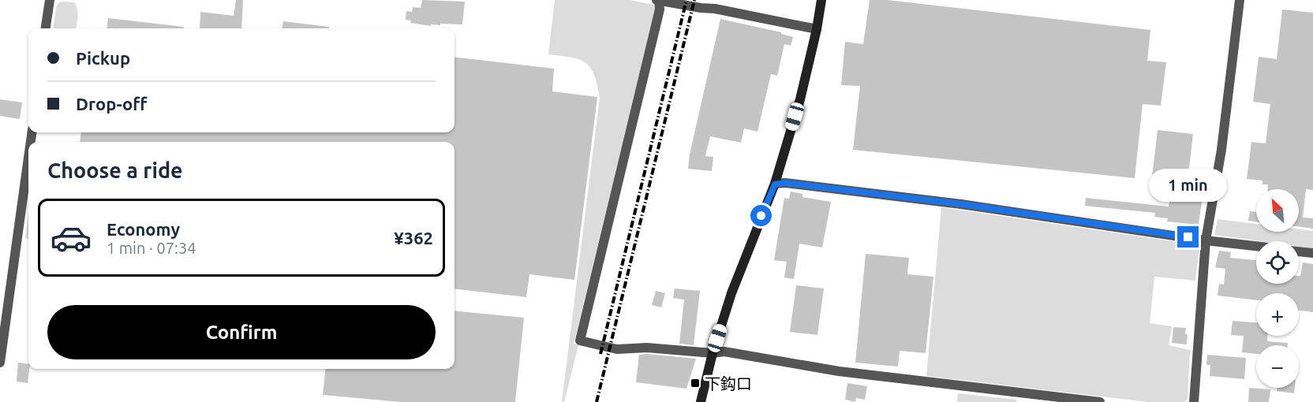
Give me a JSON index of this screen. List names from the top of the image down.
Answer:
{
  "places": {
    "transit": ["下鈎口"]
  },
  "north": "top left",
  "page": {
    "banner": ["Pickup", "Drop-off"],
    "heading": "Choose a ride",
    "bubble": "1 min",
    "map_buttons": ["+", "−"],
    "list": [
      {
        "name": "Economy",
        "note": "1 min · 07:34",
        "value": "¥362"
      }
    ],
    "buttons": "Confirm"
  }
}
